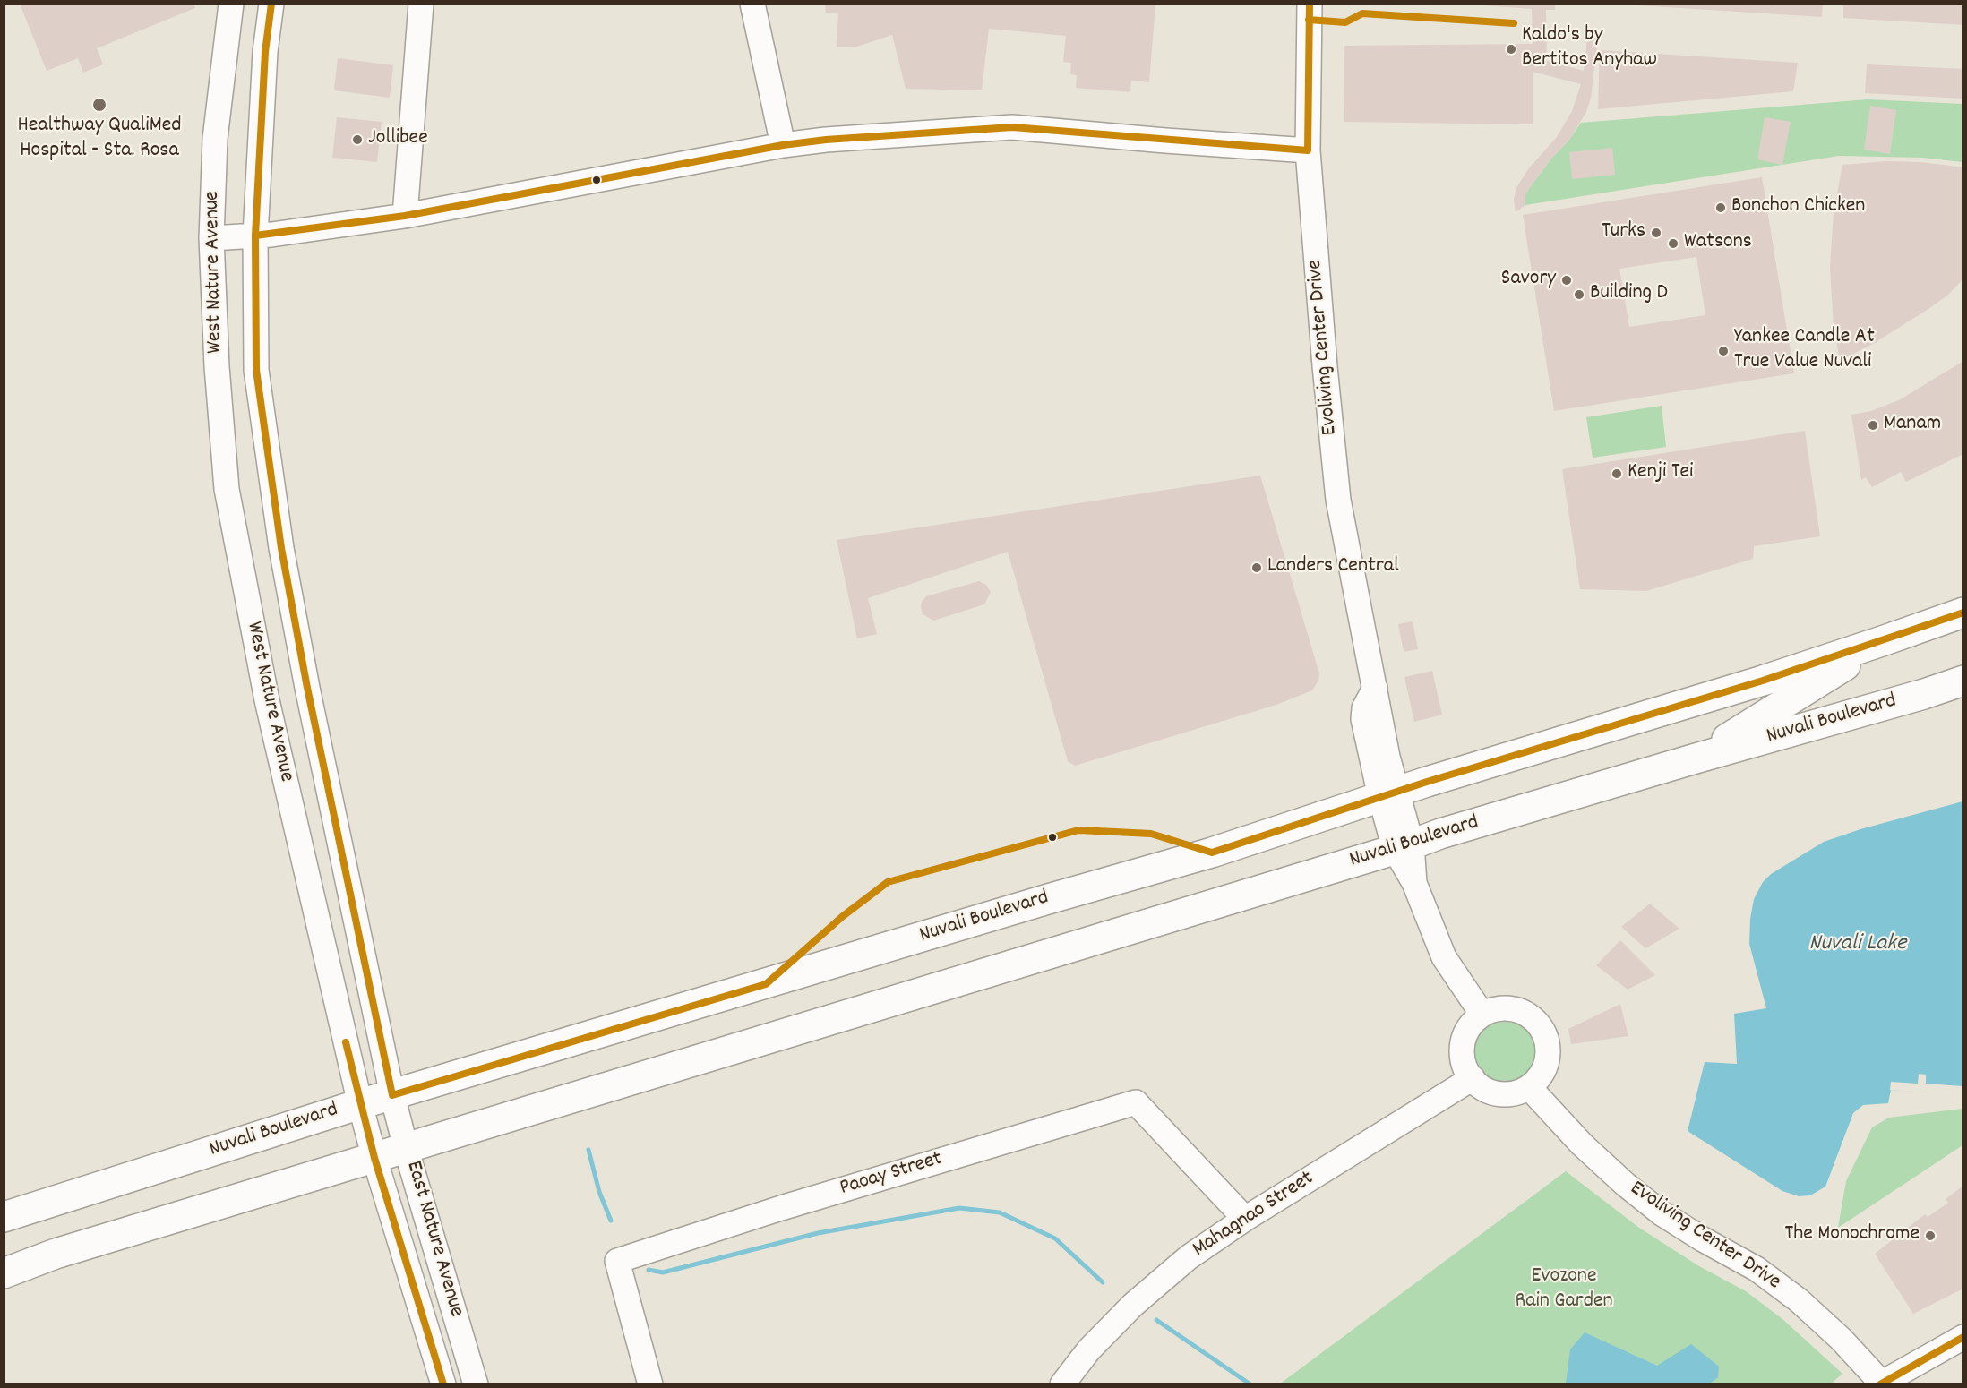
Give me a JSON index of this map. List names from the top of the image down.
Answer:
{
  "streets": {
    "main road": ["Nuvali Boulevard"],
    "street": [
      "West Nature Avenue",
      "Evoliving Center Drive",
      "Paoay Street",
      "Mahagnao Street",
      "East Nature Avenue"
    ]
  },
  "crossings": [
    ["West Nature Avenue", "Nuvali Boulevard"],
    ["West Nature Avenue", "East Nature Avenue"],
    ["Evoliving Center Drive", "Nuvali Boulevard"],
    ["Evoliving Center Drive", "Mahagnao Street"],
    ["Nuvali Boulevard", "East Nature Avenue"],
    ["Paoay Street", "Mahagnao Street"]
  ],
  "water": ["Nuvali Lake"],
  "parks": ["Evozone Rain Garden"],
  "places": [
    "Kaldo's by Bertitos Anyhaw",
    "Healthway QualiMed Hospital - Sta. Rosa",
    "Jollibee",
    "Bonchon Chicken",
    "Turks",
    "Watsons",
    "Savory",
    "Building D",
    "Yankee Candle At True Value Nuvali",
    "Manam",
    "Kenji Tei",
    "Landers Central",
    "The Monochrome"
  ]
}
